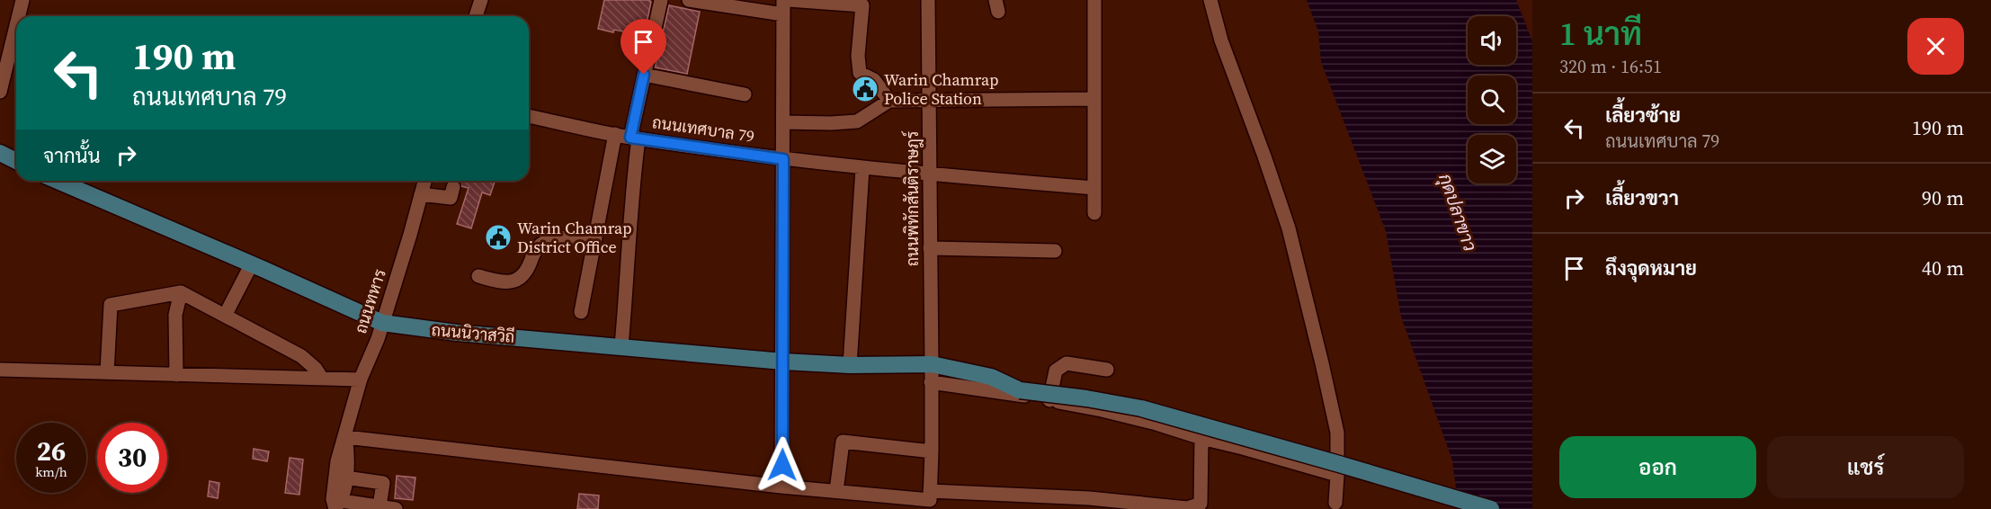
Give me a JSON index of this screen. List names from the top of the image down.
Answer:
{
  "streets": {
    "main road": ["ถนนนิวาสวิถี"],
    "street": ["ถนนเทศบาล 79", "ถนนพิทักสันติราษฎร์", "ถนนทหาร"]
  },
  "crossings": [
    ["ถนนเทศบาล 79", "ถนนพิทักสันติราษฎร์"],
    ["ถนนพิทักสันติราษฎร์", "ถนนนิวาสวิถี"],
    ["ถนนทหาร", "ถนนนิวาสวิถี"]
  ],
  "water": ["กุดปลาขาว"],
  "places": {
    "public building": ["Warin Chamrap Police Station", "Warin Chamrap District Office"]
  },
  "page": {
    "heading": ["1 นาที", "320 m · 16:51"],
    "turn": ["190 m", "ถนนเทศบาล 79"],
    "list": [
      {
        "name": "เลี้ยวซ้าย",
        "note": "ถนนเทศบาล 79",
        "value": "190 m"
      },
      {
        "name": "เลี้ยวขวา",
        "value": "90 m"
      },
      {
        "name": "ถึงจุดหมาย",
        "value": "40 m"
      }
    ],
    "then": "จากนั้น",
    "speed": "26 km/h",
    "limit": "30",
    "buttons": ["ออก", "แชร์"]
  }
}
